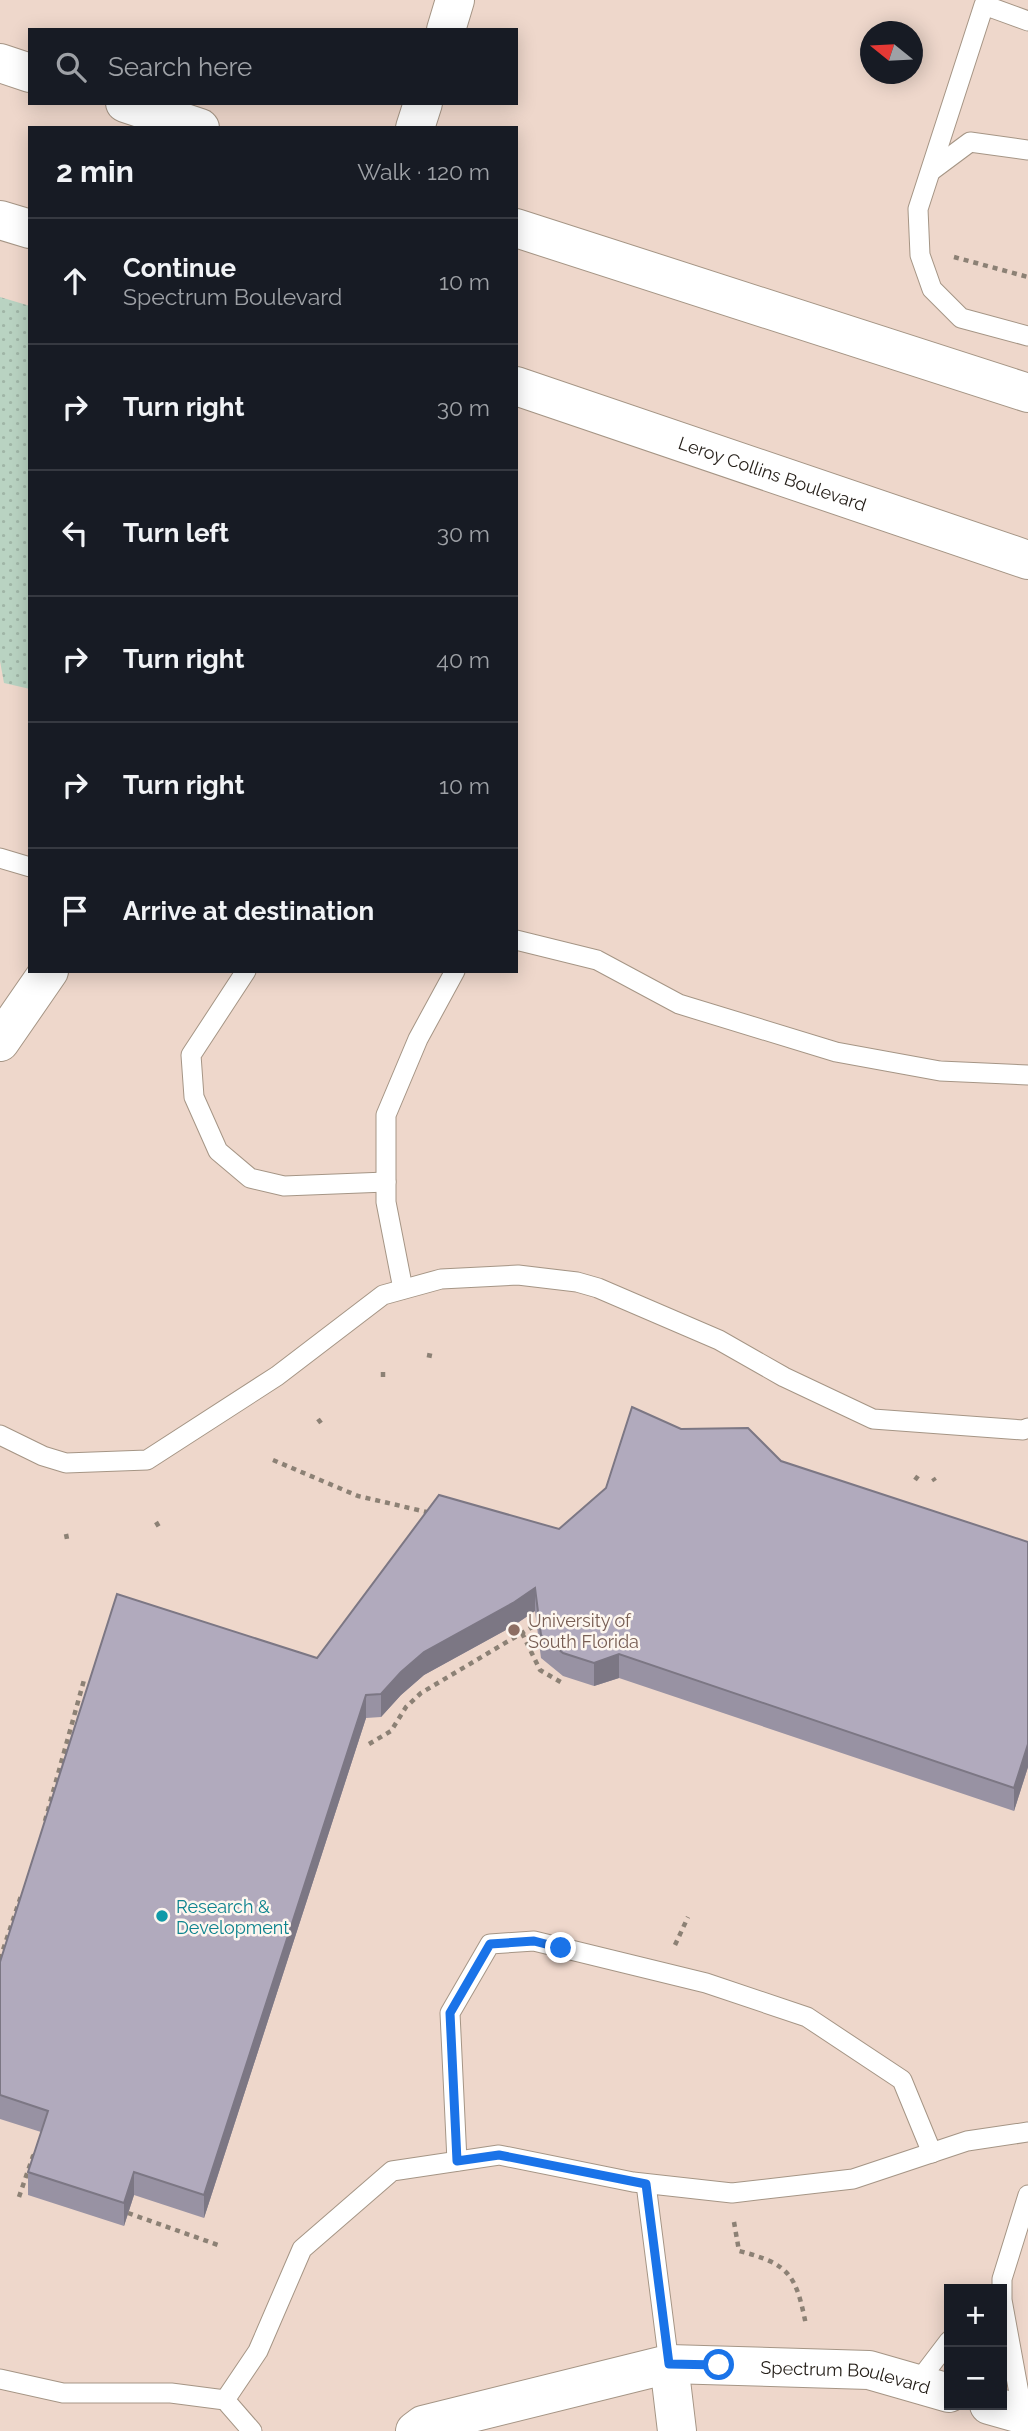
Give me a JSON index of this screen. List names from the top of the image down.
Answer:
{
  "streets": {
    "street": ["Leroy Collins Boulevard", "Spectrum Boulevard"]
  },
  "places": ["University of South Florida", "Research & Development"],
  "north": "left",
  "page": {
    "search": "Search here",
    "heading": ["2 min", "Walk · 120 m"],
    "list": [
      ["Continue", "Spectrum Boulevard", "10 m"],
      ["Turn right", "30 m"],
      ["Turn left", "30 m"],
      ["Turn right", "40 m"],
      ["Turn right", "10 m"],
      "Arrive at destination"
    ],
    "map_buttons": ["+", "−"]
  }
}
